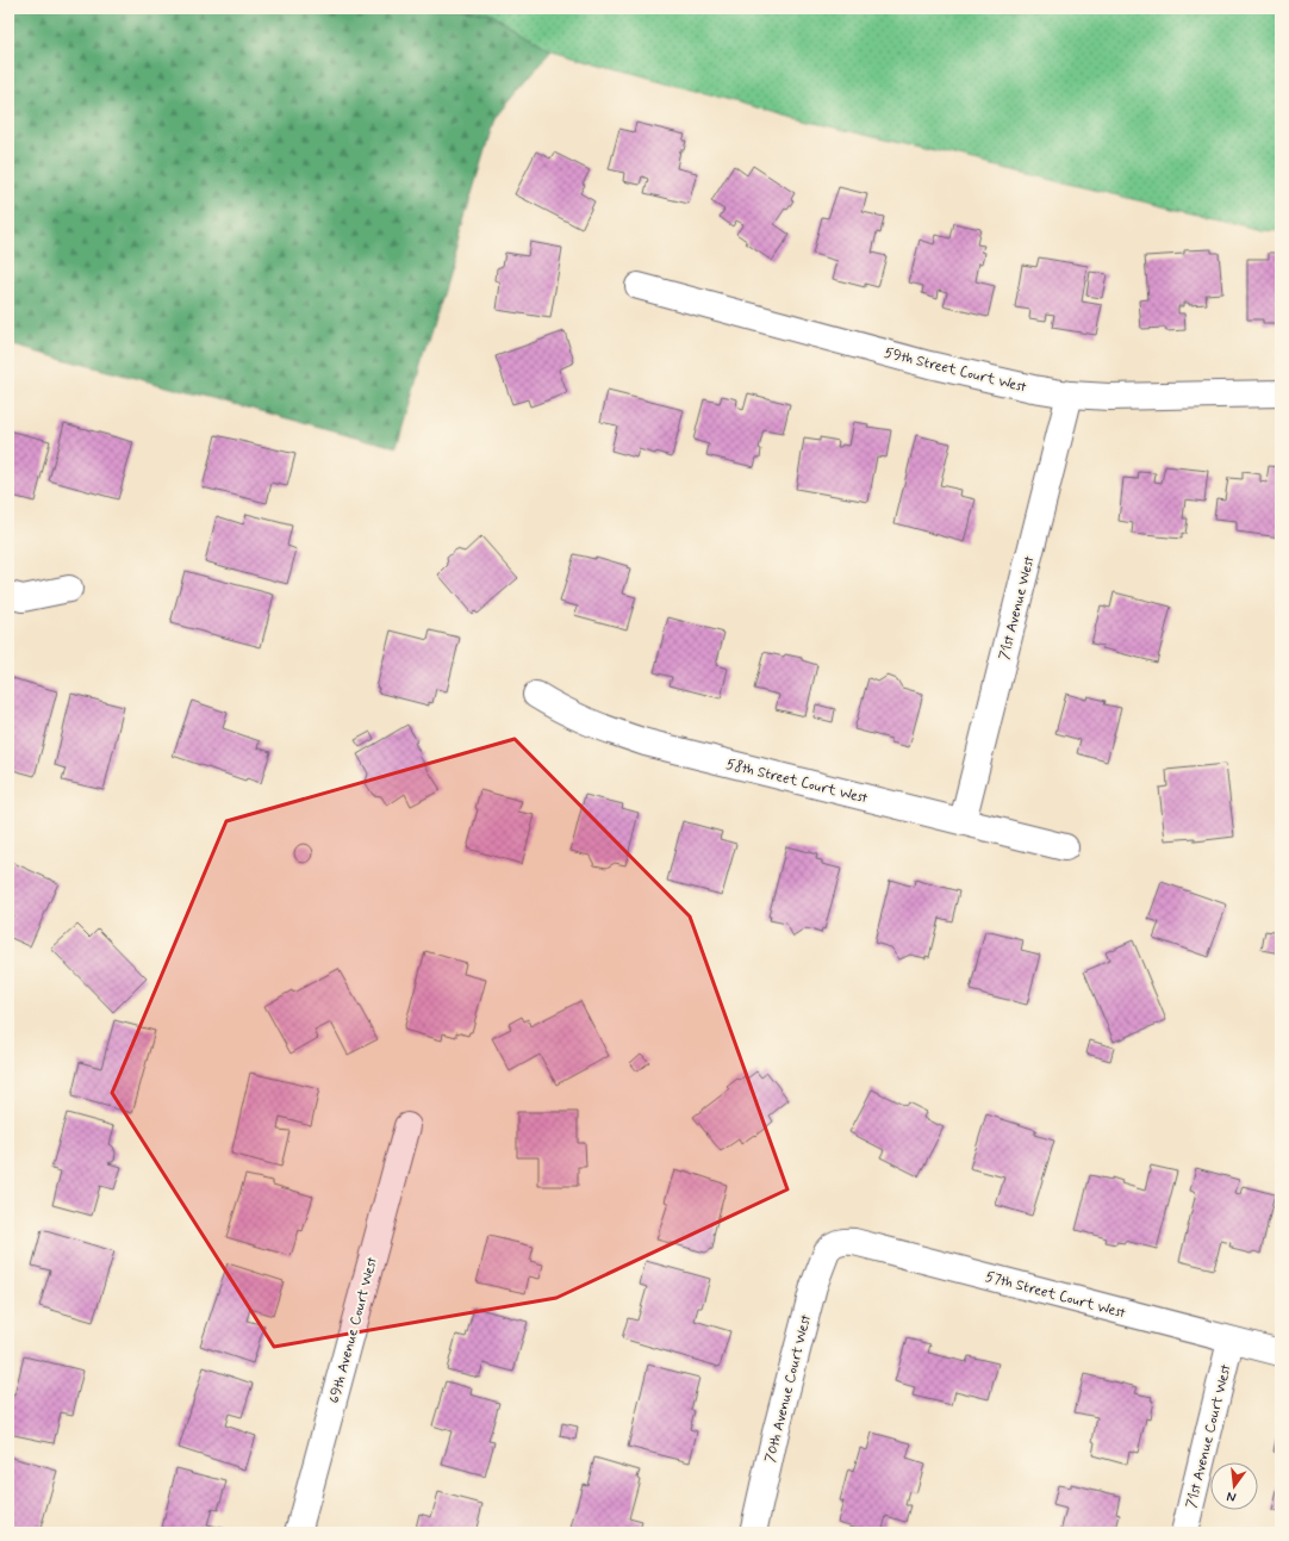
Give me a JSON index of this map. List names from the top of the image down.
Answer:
{
  "streets": {
    "street": [
      "59th Street Court West",
      "71st Avenue West",
      "58th Street Court West",
      "57th Street Court West",
      "69th Avenue Court West",
      "70th Avenue Court West",
      "71st Avenue Court West"
    ]
  },
  "crossings": [
    ["59th Street Court West", "71st Avenue West"],
    ["71st Avenue West", "58th Street Court West"],
    ["57th Street Court West", "70th Avenue Court West"],
    ["57th Street Court West", "71st Avenue Court West"]
  ],
  "north": "bottom"
}
